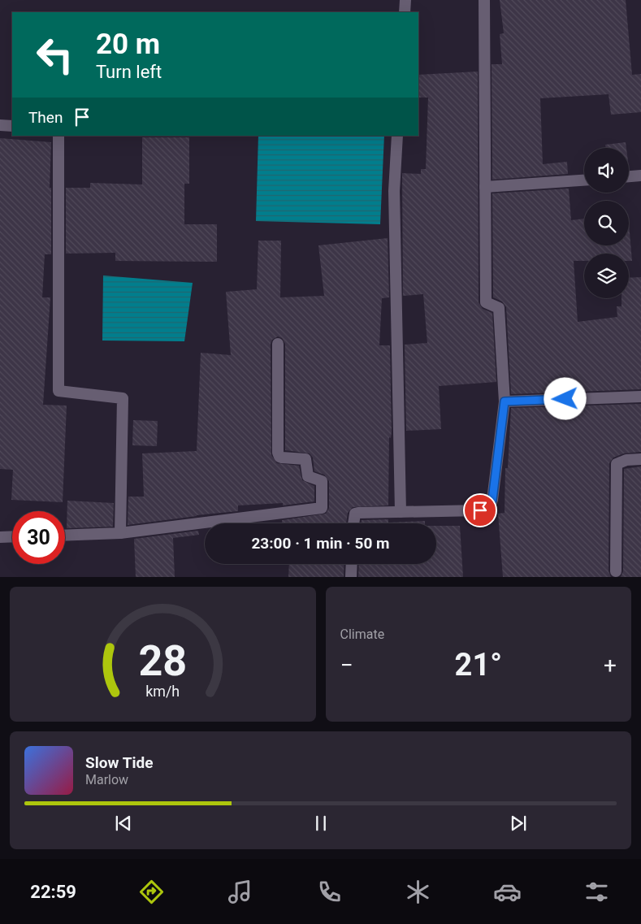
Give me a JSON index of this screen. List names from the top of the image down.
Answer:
{
  "page": {
    "turn": ["20 m", "Turn left"],
    "then": "Then",
    "limit": "30",
    "trip": "23:00 · 1 min · 50 m",
    "tile": "Climate",
    "heat": ["−", "21°", "+"],
    "song": ["Slow Tide", "Marlow"],
    "tabs": "22:59",
    "gauge": ["28", "km/h"]
  }
}
